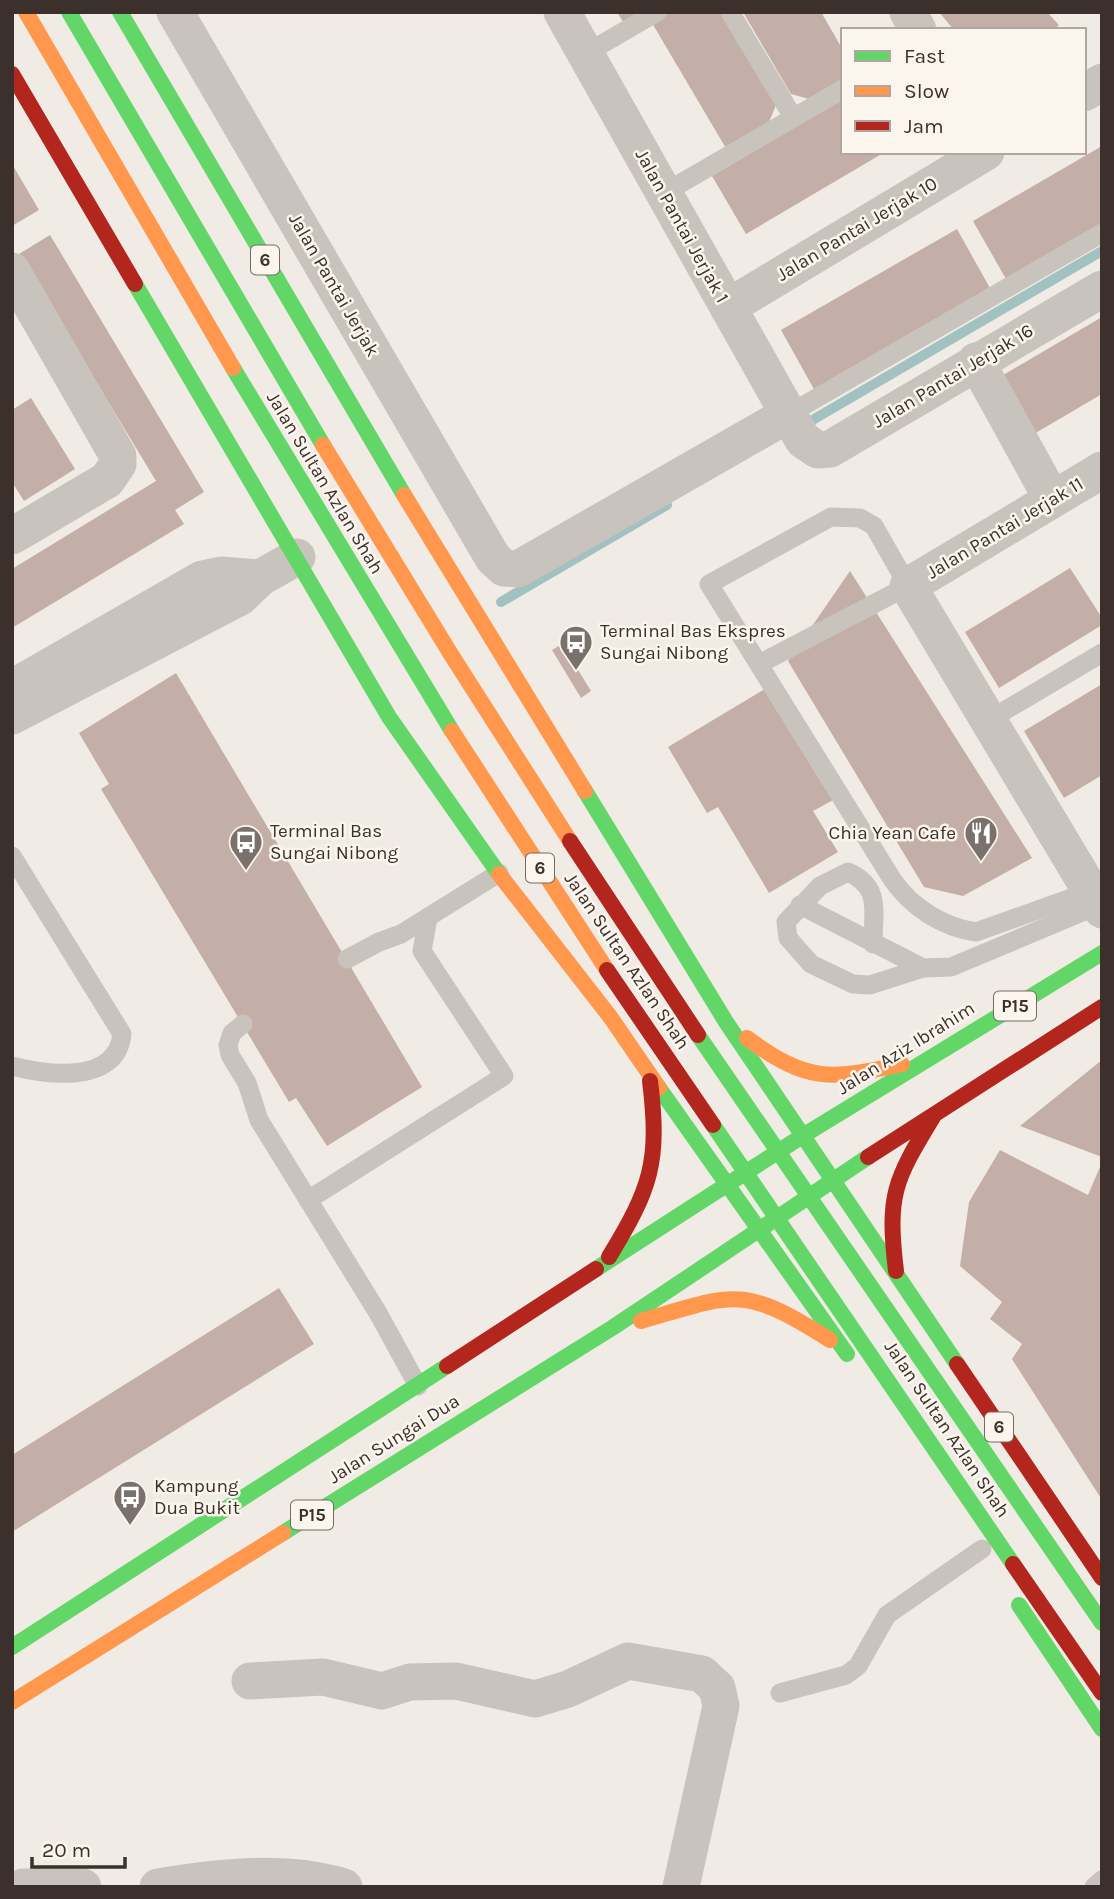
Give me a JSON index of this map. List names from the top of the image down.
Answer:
{
  "streets": {
    "main road": [
      "6",
      "Jalan Sultan Azlan Shah",
      "P15",
      "Jalan Aziz Ibrahim",
      "Jalan Sungai Dua"
    ],
    "street": [
      "Jalan Pantai Jerjak 1",
      "Jalan Pantai Jerjak 10",
      "Jalan Pantai Jerjak",
      "Jalan Pantai Jerjak 16",
      "Jalan Pantai Jerjak 11"
    ]
  },
  "crossings": [
    ["Jalan Pantai Jerjak 1", "Jalan Pantai Jerjak 10"],
    ["Jalan Pantai Jerjak 1", "Jalan Pantai Jerjak"],
    ["Jalan Pantai Jerjak 1", "Jalan Pantai Jerjak 16"],
    ["6", "P15"],
    ["6", "Jalan Aziz Ibrahim"],
    ["Jalan Pantai Jerjak", "Jalan Pantai Jerjak 16"],
    ["Jalan Sultan Azlan Shah", "P15"],
    ["Jalan Sultan Azlan Shah", "Jalan Sungai Dua"],
    ["P15", "Jalan Aziz Ibrahim"],
    ["P15", "Jalan Sungai Dua"]
  ],
  "places": {
    "bus stop": ["Terminal Bas Ekspres Sungai Nibong", "Terminal Bas Sungai Nibong", "Kampung Dua Bukit"],
    "restaurant": ["Chia Yean Cafe"]
  },
  "legend": ["Fast", "Slow", "Jam"],
  "scale_bar": "20 m"
}
